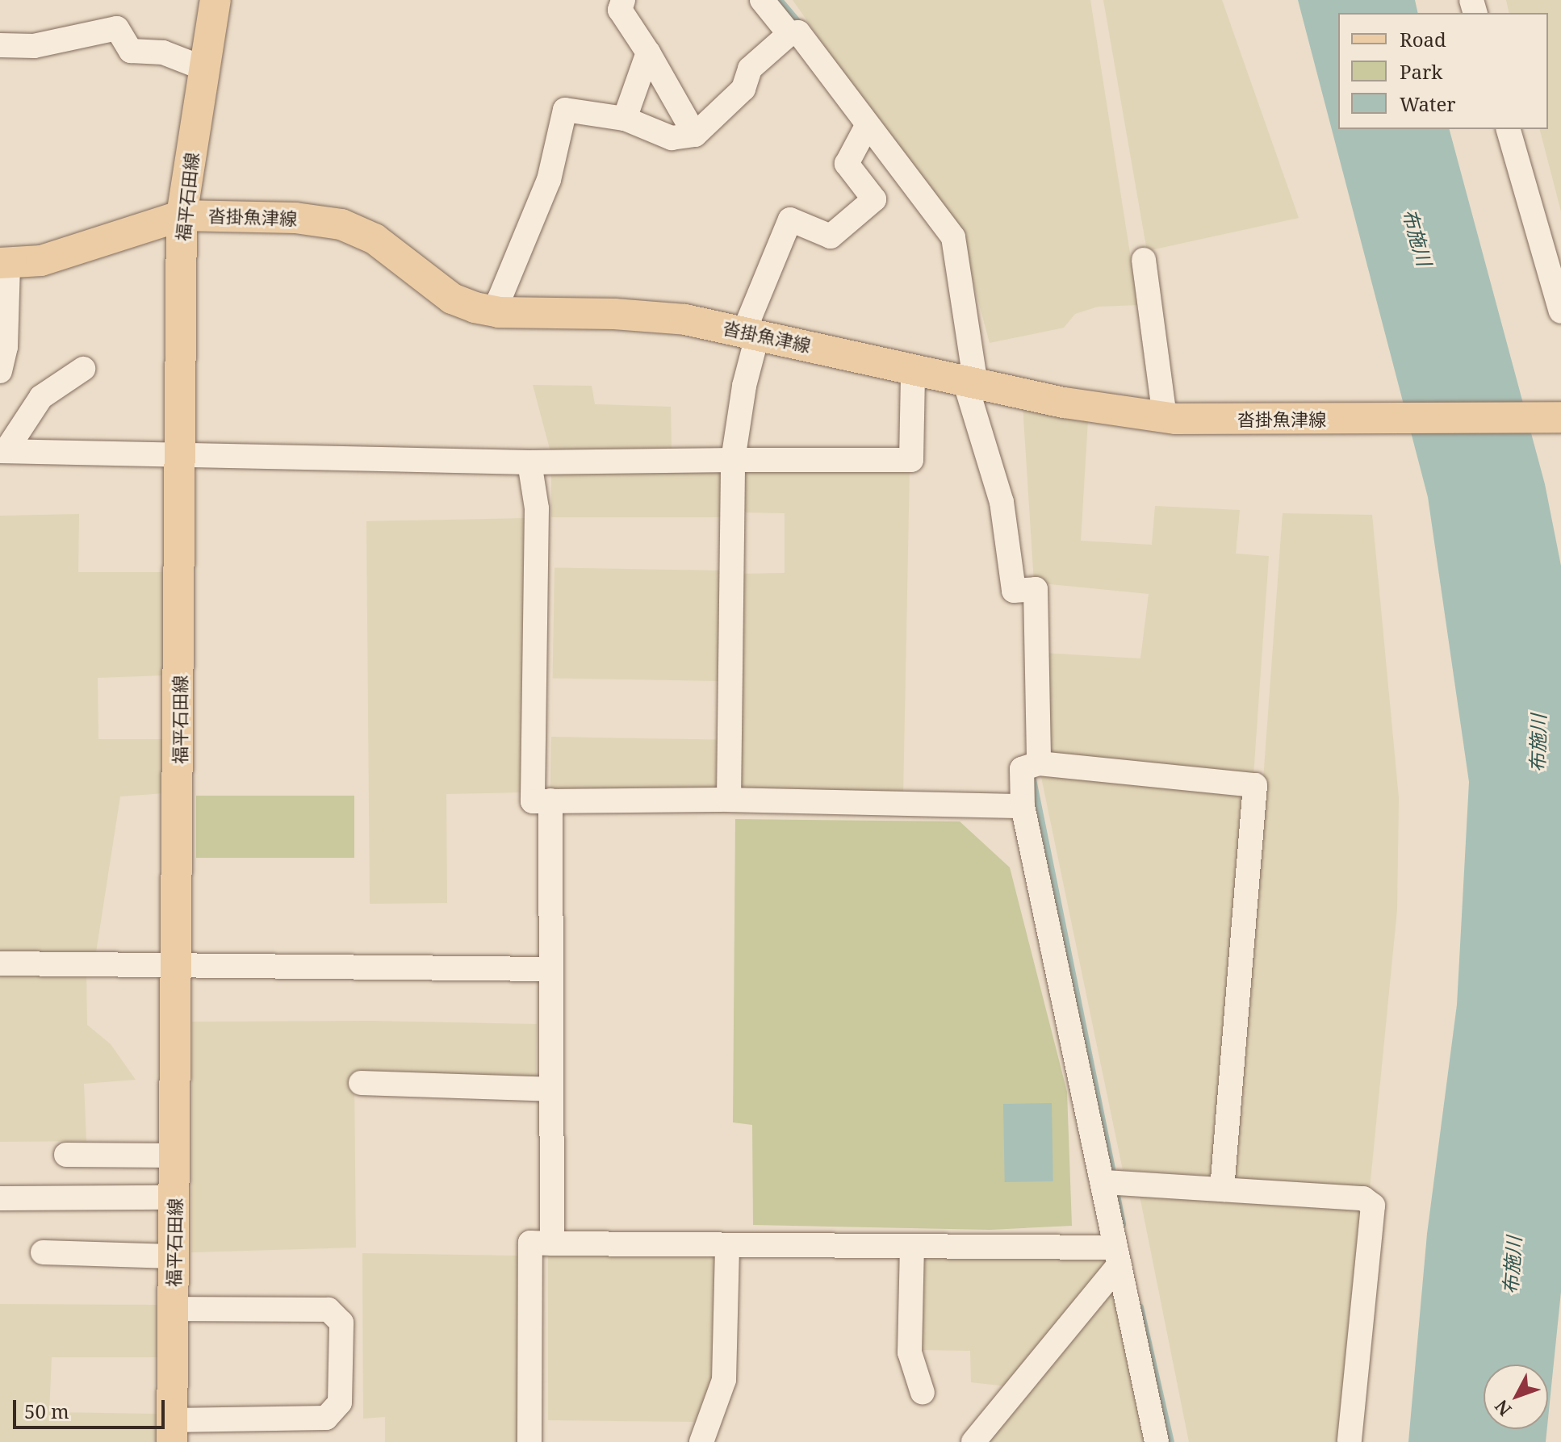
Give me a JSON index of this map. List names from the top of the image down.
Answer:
{
  "streets": {
    "main road": ["福平石田線", "沓掛魚津線"]
  },
  "crossings": [
    ["福平石田線", "沓掛魚津線"]
  ],
  "water": ["布施川"],
  "legend": ["Road", "Park", "Water"],
  "scale_bar": "50 m",
  "north": "bottom left"
}
